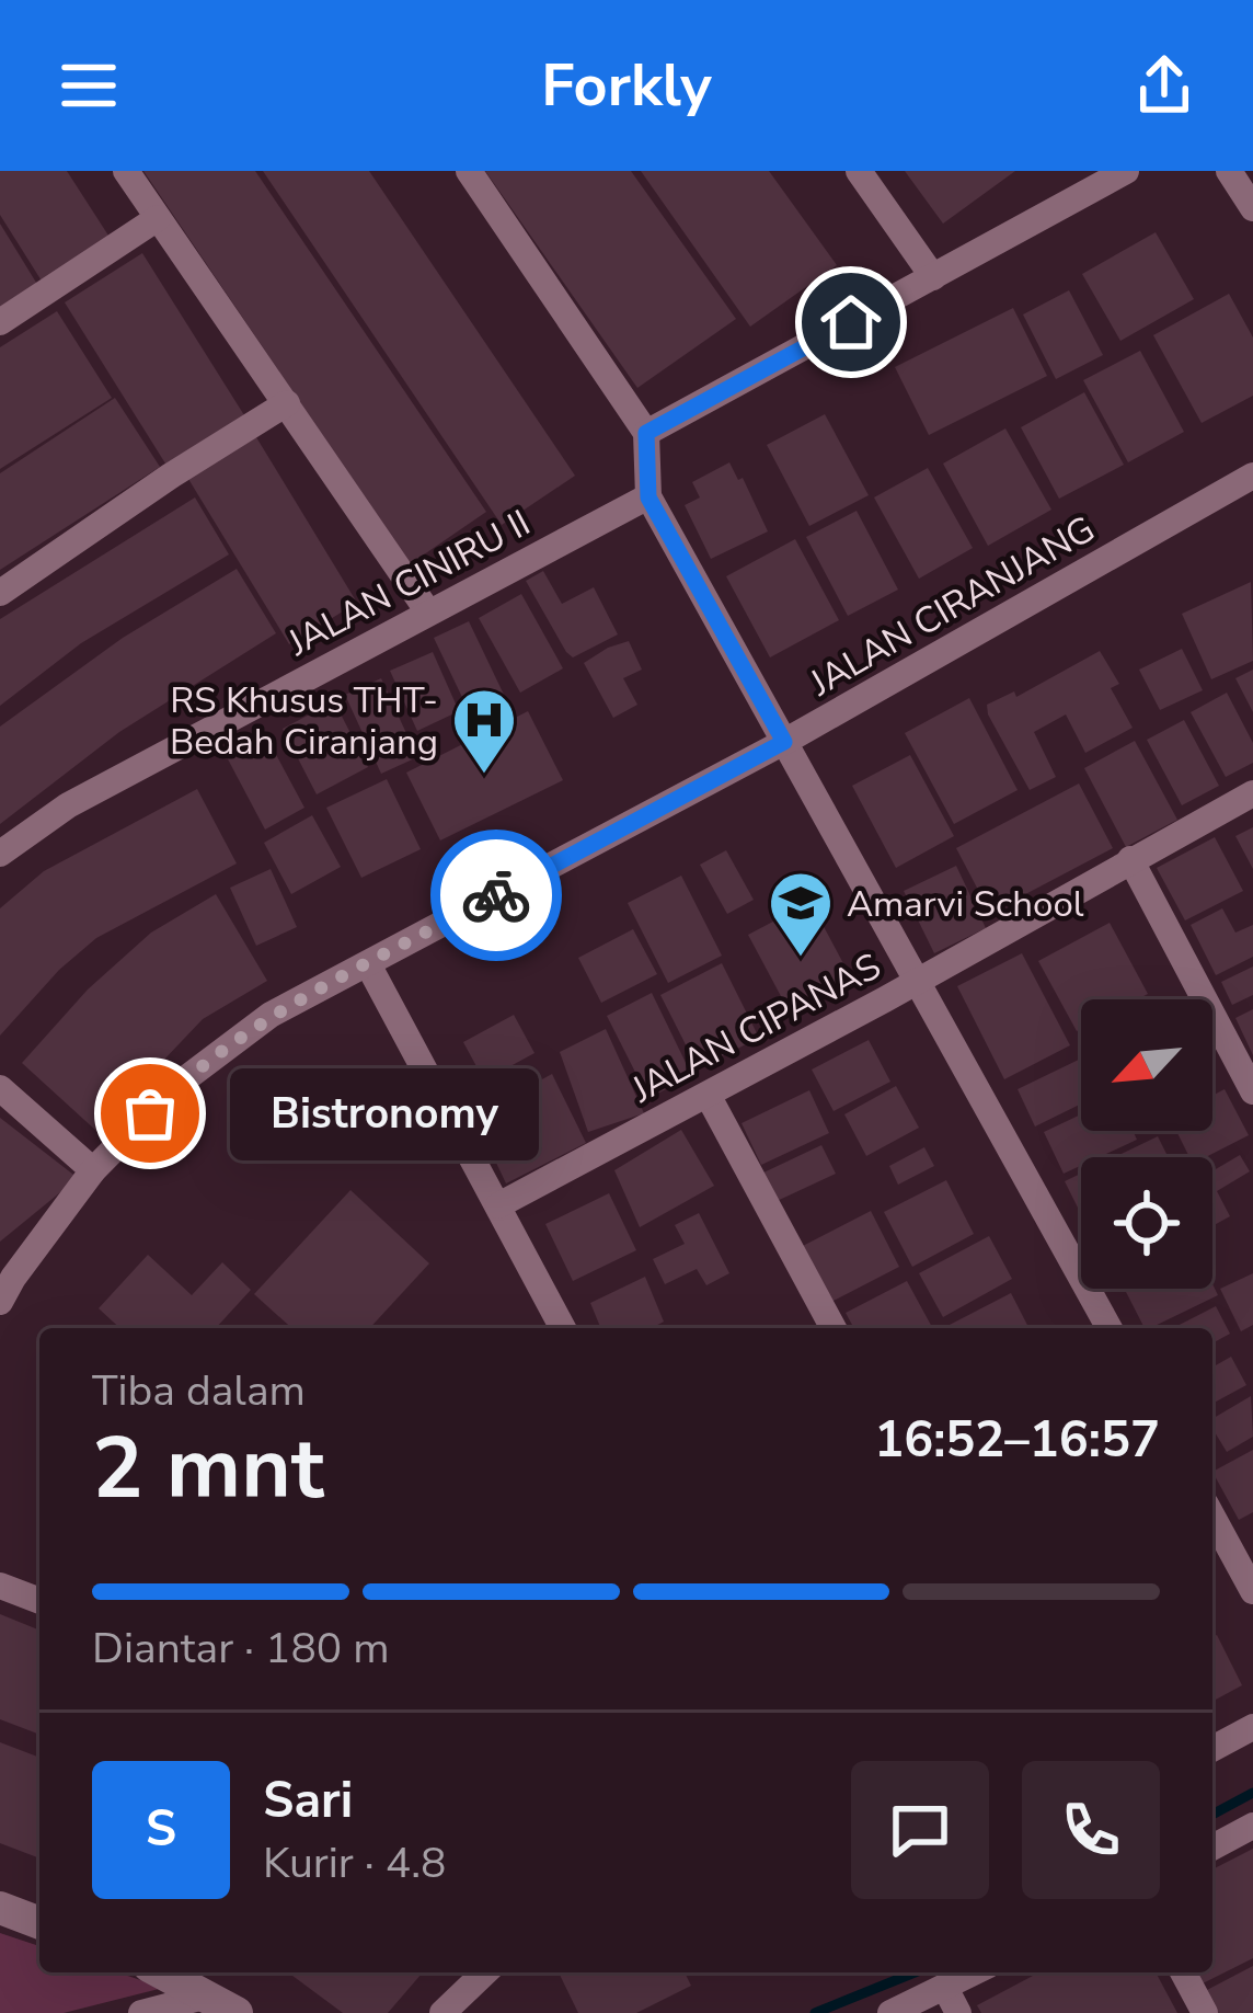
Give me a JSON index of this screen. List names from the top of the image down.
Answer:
{
  "streets": {
    "street": ["JALAN CINIRU II", "JALAN CIRANJANG", "JALAN CIPANAS"]
  },
  "places": {
    "hospital": ["RS Khusus THT- Bedah Ciranjang"],
    "school or university": ["Amarvi School"],
    "other": ["Bistronomy"]
  },
  "north": "bottom left",
  "page": {
    "header": "Forkly",
    "bubble": "Bistronomy",
    "heading": ["2 mnt", "Tiba dalam", "16:52–16:57"],
    "panel": ["Sari", "Kurir · 4.8"],
    "bar": "Diantar · 180 m",
    "round": "S"
  }
}
